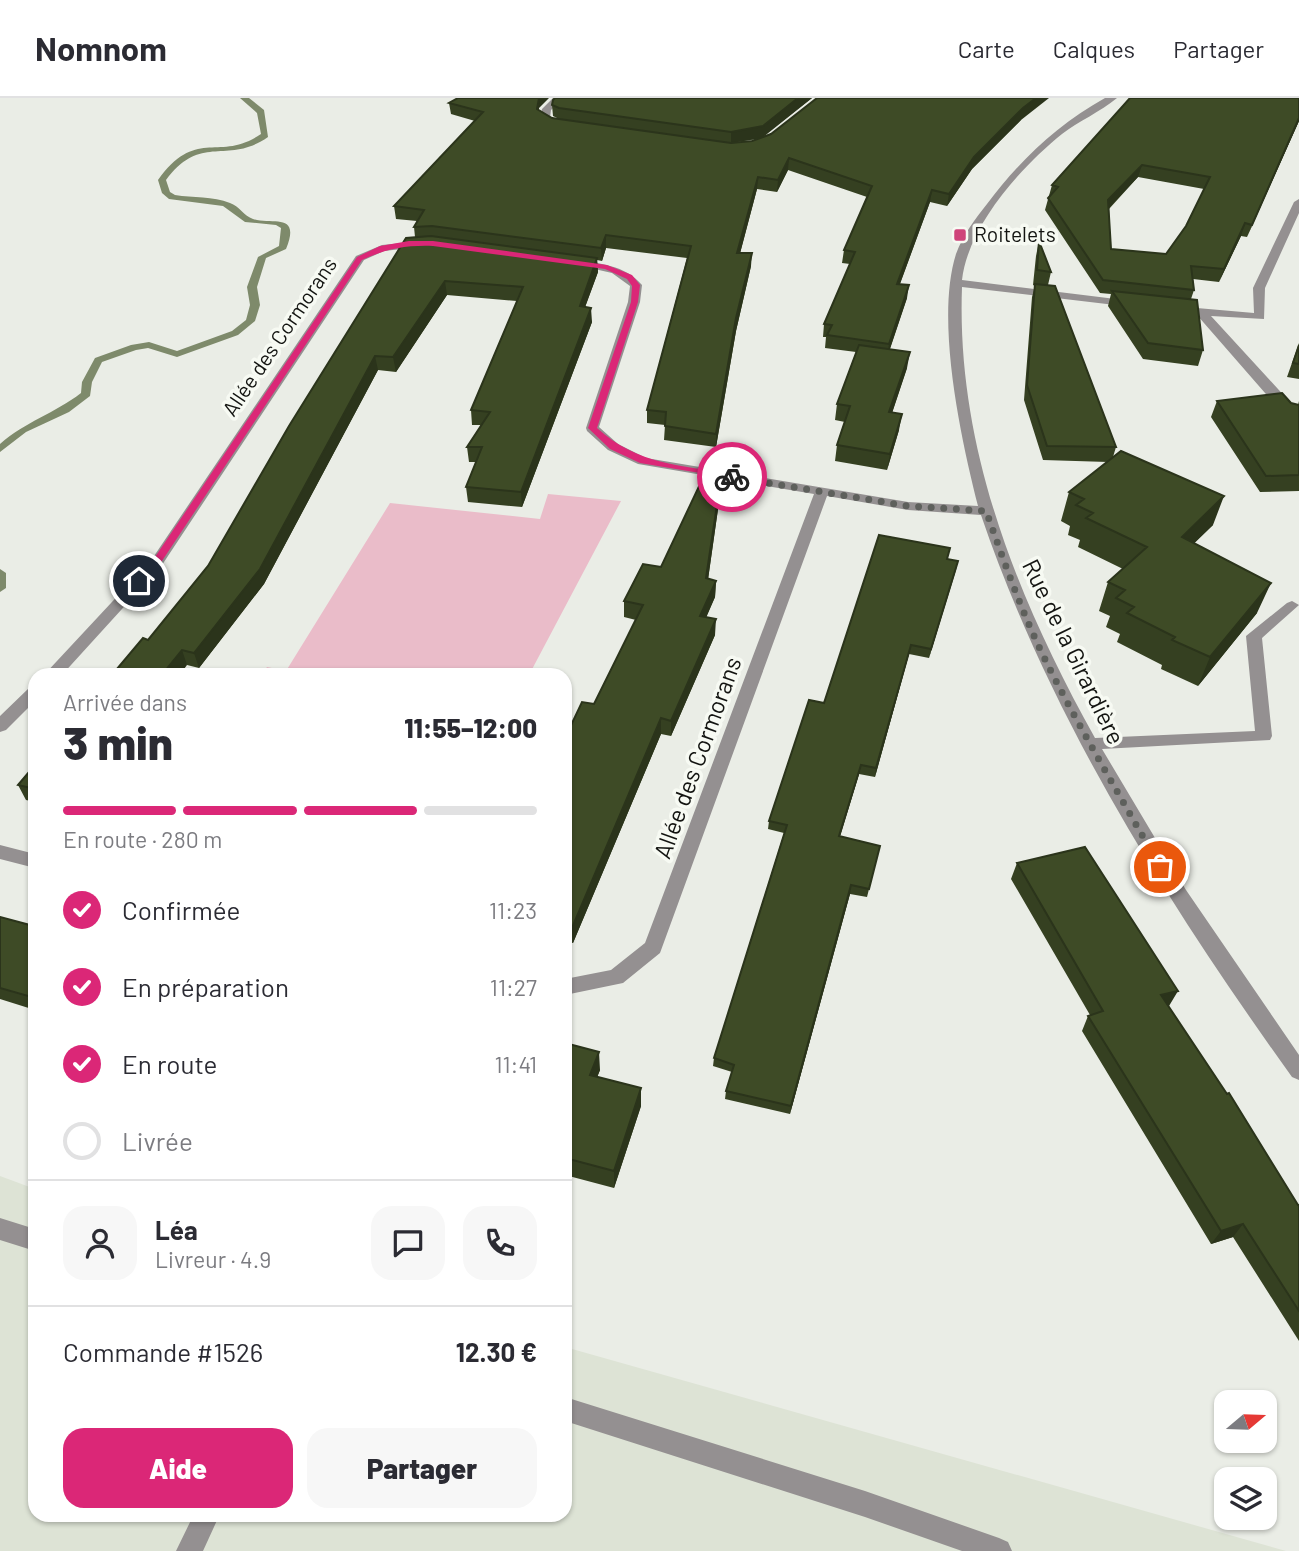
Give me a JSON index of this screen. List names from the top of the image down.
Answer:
{
  "streets": {
    "street": ["Allée des Cormorans", "Rue de la Girardière"]
  },
  "places": {
    "transit": ["Roitelets"]
  },
  "north": "right",
  "page": {
    "header": "Nomnom",
    "nav": ["Carte", "Calques", "Partager"],
    "heading": ["3 min", "Arrivée dans", "11:55–12:00"],
    "panel": [
      "Léa",
      "Livreur · 4.9",
      "Commande #1526",
      "12.30 €"
    ],
    "bar": "En route · 280 m",
    "list": [
      ["Confirmée", "11:23"],
      ["En préparation", "11:27"],
      ["En route", "11:41"],
      "Livrée"
    ],
    "buttons": ["Aide", "Partager"]
  }
}
